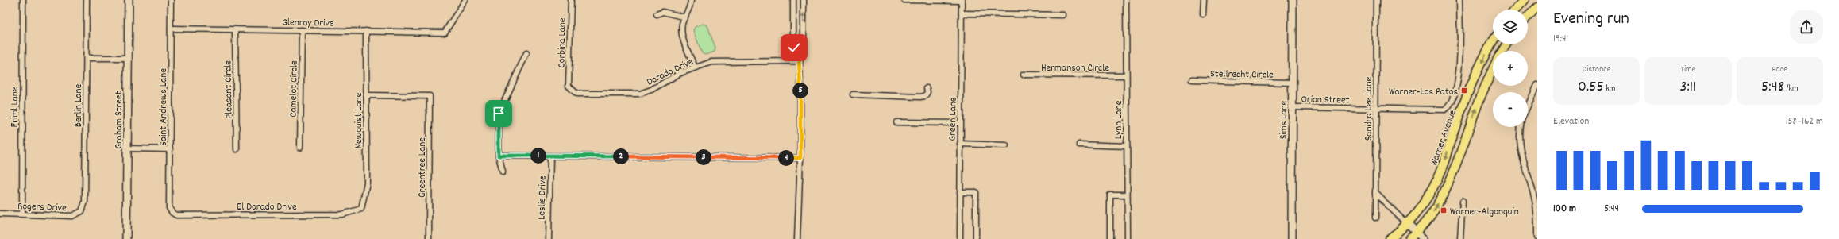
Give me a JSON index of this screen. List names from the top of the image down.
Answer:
{
  "streets": {
    "main road": ["Warner Avenue"],
    "street": [
      "Glenroy Drive",
      "Corbina Lane",
      "Hermanson Circle",
      "Dorado Drive",
      "Stellrecht Circle",
      "Camelot Circle",
      "Pleasant Circle",
      "Orion Street",
      "Berlin Lane",
      "Friml Lane",
      "Saint Andrews Lane",
      "Sandra Lee Lane",
      "Green Lane",
      "Graham Street",
      "Lynn Lane",
      "Sims Lane",
      "Newquist Lane",
      "Greentree Lane",
      "Leslie Drive",
      "Rogers Drive",
      "El Dorado Drive"
    ]
  },
  "crossings": [
    ["Glenroy Drive", "Camelot Circle"],
    ["Glenroy Drive", "Pleasant Circle"],
    ["Glenroy Drive", "Saint Andrews Lane"],
    ["Glenroy Drive", "Newquist Lane"],
    ["Corbina Lane", "Dorado Drive"],
    ["Hermanson Circle", "Lynn Lane"],
    ["Stellrecht Circle", "Sims Lane"],
    ["Orion Street", "Sandra Lee Lane"],
    ["Orion Street", "Sims Lane"],
    ["Berlin Lane", "Rogers Drive"],
    ["Friml Lane", "Rogers Drive"],
    ["Saint Andrews Lane", "El Dorado Drive"],
    ["Newquist Lane", "Greentree Lane"],
    ["Newquist Lane", "El Dorado Drive"]
  ],
  "places": {
    "transit": ["Warner-Los Patos", "Warner-Algonquin"]
  },
  "page": {
    "heading": ["Evening run", "19:41"],
    "map_buttons": ["+", "−"],
    "stats": [
      ["Distance", "0.55 km"],
      ["Time", "3:11"],
      ["Pace", "5:48 /km"]
    ],
    "pins": [
      "5",
      "1",
      "2",
      "3",
      "4"
    ],
    "chart": ["Elevation", "158–162 m"],
    "list": [
      {
        "name": "100 m",
        "note": "5:44"
      }
    ]
  }
}
